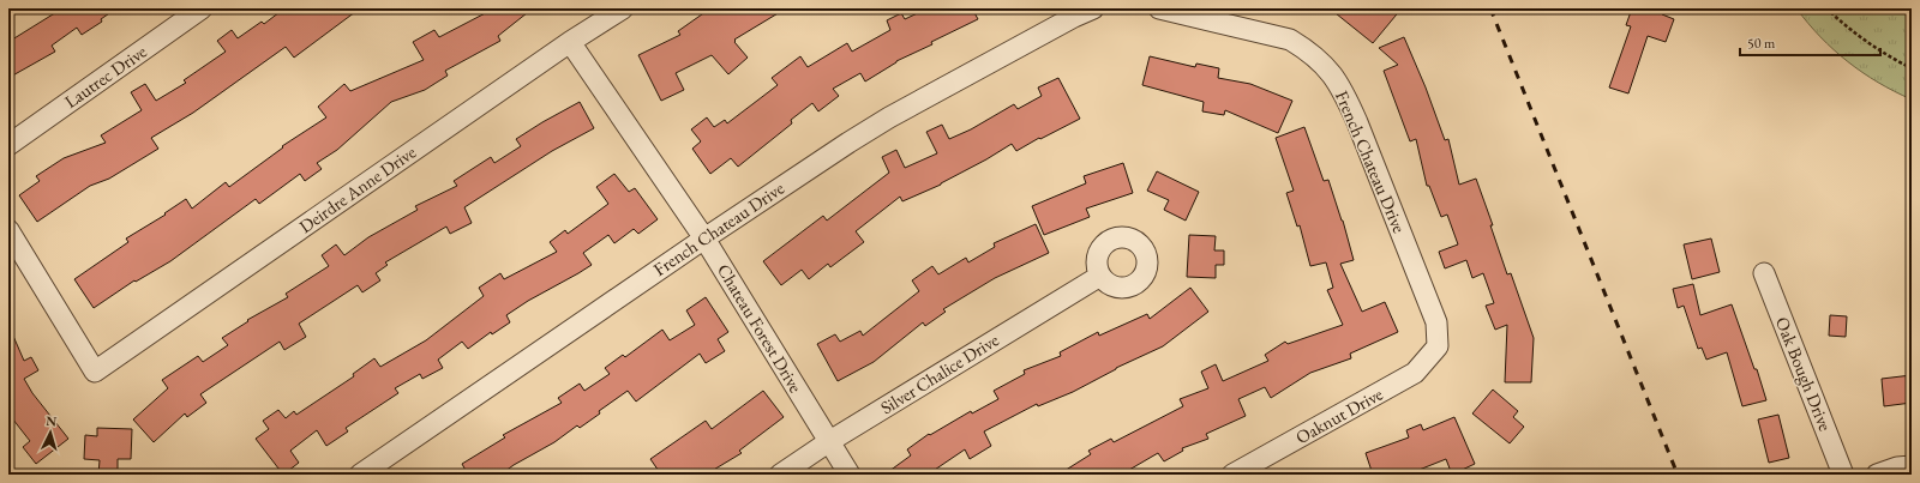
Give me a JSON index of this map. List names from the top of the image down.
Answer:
{
  "streets": {
    "street": [
      "Lautrec Drive",
      "French Chateau Drive",
      "Deirdre Anne Drive",
      "Chateau Forest Drive",
      "Silver Chalice Drive",
      "Oak Bough Drive",
      "Oaknut Drive"
    ]
  },
  "crossings": [
    ["French Chateau Drive", "Chateau Forest Drive"],
    ["French Chateau Drive", "Oaknut Drive"],
    ["Deirdre Anne Drive", "Chateau Forest Drive"],
    ["Chateau Forest Drive", "Silver Chalice Drive"]
  ],
  "scale_bar": "50 m",
  "north": "top"
}
